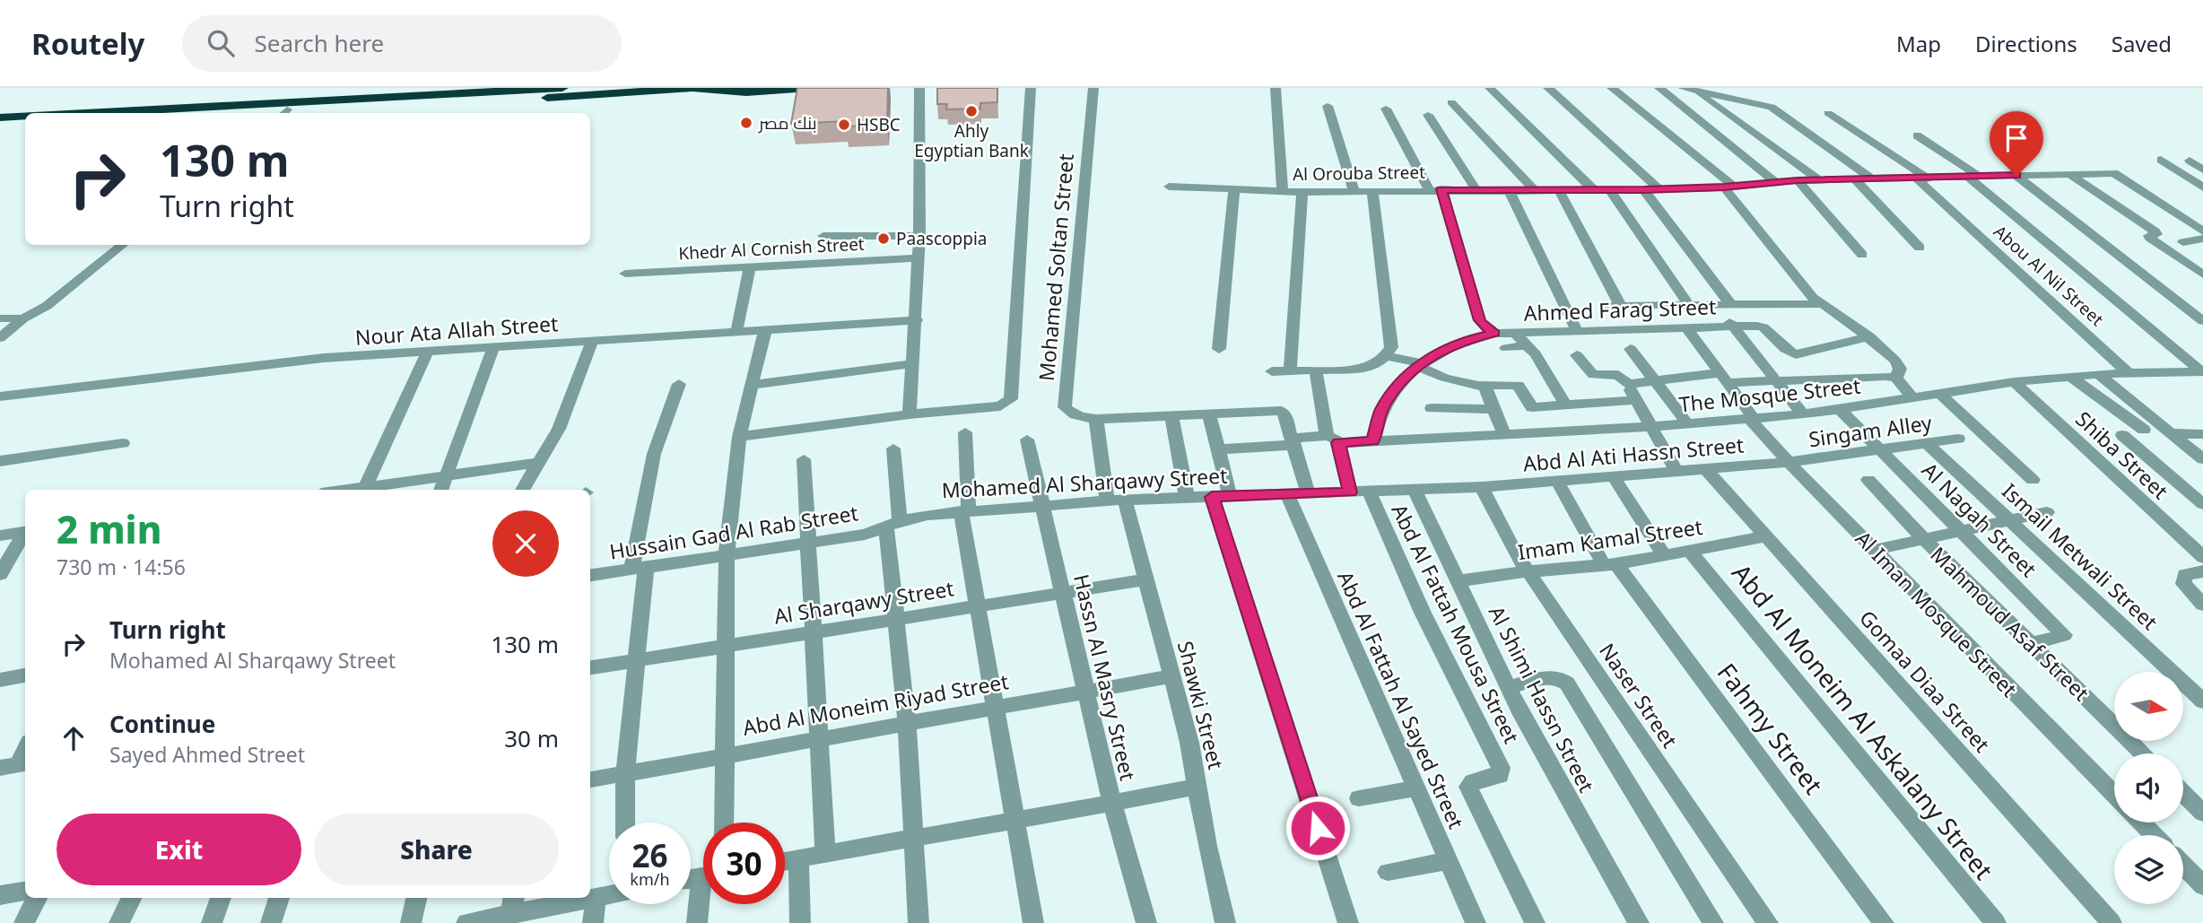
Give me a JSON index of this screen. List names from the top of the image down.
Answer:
{
  "streets": {
    "street": [
      "Al Orouba Street",
      "Khedr Al Cornish Street",
      "Mohamed Soltan Street",
      "Abou Al Nil Street",
      "Ahmed Farag Street",
      "Nour Ata Allah Street",
      "The Mosque Street",
      "Singam Alley",
      "Abd Al Ati Hassn Street",
      "Shiba Street",
      "Mohamed Al Sharqawy Street",
      "Al Nagah Street",
      "Hussain Gad Al Rab Street",
      "Imam Kamal Street",
      "Ismail Metwali Street",
      "Al Sharqawy Street",
      "Al Iman Mosque Street",
      "Abd Al Fattah Mousa Street",
      "Mahmoud Asaf Street",
      "Hassn Al Masry Street",
      "Gomaa Diaa Street",
      "Naser Street",
      "Al Shimi Hassn Street",
      "Abd Al Fattah Al Sayed Street",
      "Abd Al Moneim Riyad Street",
      "Shawki Street",
      "Abd Al Moneim Al Askalany Street",
      "Fahmy Street"
    ]
  },
  "crossings": [
    ["Al Orouba Street", "Abou Al Nil Street"],
    ["Mohamed Soltan Street", "The Mosque Street"],
    ["Mohamed Soltan Street", "Mohamed Al Sharqawy Street"],
    ["Mohamed Soltan Street", "Shawki Street"],
    ["Abou Al Nil Street", "The Mosque Street"],
    ["Ahmed Farag Street", "The Mosque Street"],
    ["Ahmed Farag Street", "Al Iman Mosque Street"],
    ["The Mosque Street", "Shiba Street"],
    ["The Mosque Street", "Al Nagah Street"],
    ["The Mosque Street", "Al Iman Mosque Street"],
    ["Singam Alley", "Abd Al Ati Hassn Street"],
    ["Singam Alley", "Al Nagah Street"],
    ["Singam Alley", "Ismail Metwali Street"],
    ["Singam Alley", "Al Iman Mosque Street"],
    ["Abd Al Ati Hassn Street", "Mohamed Al Sharqawy Street"],
    ["Abd Al Ati Hassn Street", "Al Iman Mosque Street"],
    ["Abd Al Ati Hassn Street", "Abd Al Fattah Mousa Street"],
    ["Abd Al Ati Hassn Street", "Gomaa Diaa Street"],
    ["Abd Al Ati Hassn Street", "Naser Street"],
    ["Abd Al Ati Hassn Street", "Al Shimi Hassn Street"],
    ["Abd Al Ati Hassn Street", "Fahmy Street"],
    ["Mohamed Al Sharqawy Street", "Hussain Gad Al Rab Street"],
    ["Mohamed Al Sharqawy Street", "Abd Al Fattah Mousa Street"],
    ["Mohamed Al Sharqawy Street", "Hassn Al Masry Street"],
    ["Mohamed Al Sharqawy Street", "Abd Al Fattah Al Sayed Street"],
    ["Mohamed Al Sharqawy Street", "Shawki Street"],
    ["Al Nagah Street", "Mahmoud Asaf Street"],
    ["Imam Kamal Street", "Gomaa Diaa Street"],
    ["Imam Kamal Street", "Naser Street"],
    ["Imam Kamal Street", "Al Shimi Hassn Street"],
    ["Imam Kamal Street", "Abd Al Moneim Al Askalany Street"],
    ["Imam Kamal Street", "Fahmy Street"],
    ["Al Sharqawy Street", "Hassn Al Masry Street"],
    ["Al Sharqawy Street", "Shawki Street"],
    ["Hassn Al Masry Street", "Abd Al Moneim Riyad Street"],
    ["Abd Al Moneim Riyad Street", "Shawki Street"]
  ],
  "places": [
    "Ahly Egyptian Bank",
    "بنك مصر",
    "HSBC",
    "Paascoppia"
  ],
  "north": "right",
  "page": {
    "header": "Routely",
    "search": "Search here",
    "nav": ["Map", "Directions", "Saved"],
    "turn": ["130 m", "Turn right"],
    "heading": ["2 min", "730 m · 14:56"],
    "list": [
      {
        "name": "Turn right",
        "note": "Mohamed Al Sharqawy Street",
        "value": "130 m"
      },
      {
        "name": "Continue",
        "note": "Sayed Ahmed Street",
        "value": "30 m"
      }
    ],
    "buttons": ["Exit", "Share"],
    "speed": "26 km/h",
    "limit": "30"
  }
}
